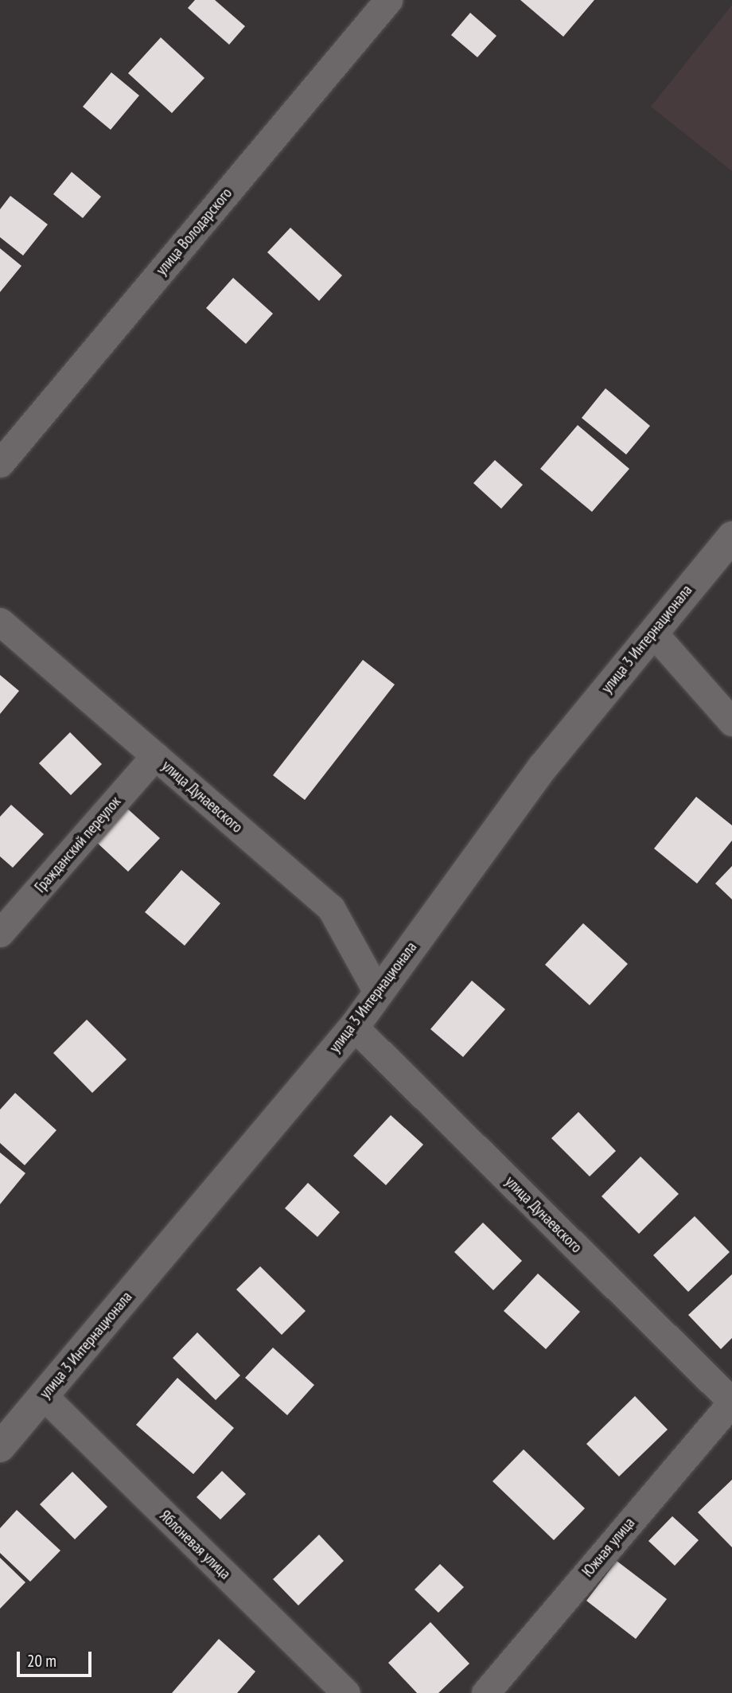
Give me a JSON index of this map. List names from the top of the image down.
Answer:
{
  "streets": {
    "street": [
      "улица Володарского",
      "улица 3 Интернационала",
      "улица Дунаевского",
      "Гражданский переулок",
      "Яблоневая улица",
      "Южная улица"
    ]
  },
  "crossings": [
    ["улица 3 Интернационала", "улица Дунаевского"],
    ["улица 3 Интернационала", "Яблоневая улица"],
    ["улица Дунаевского", "Гражданский переулок"],
    ["улица Дунаевского", "Южная улица"]
  ],
  "scale_bar": "20 m"
}
